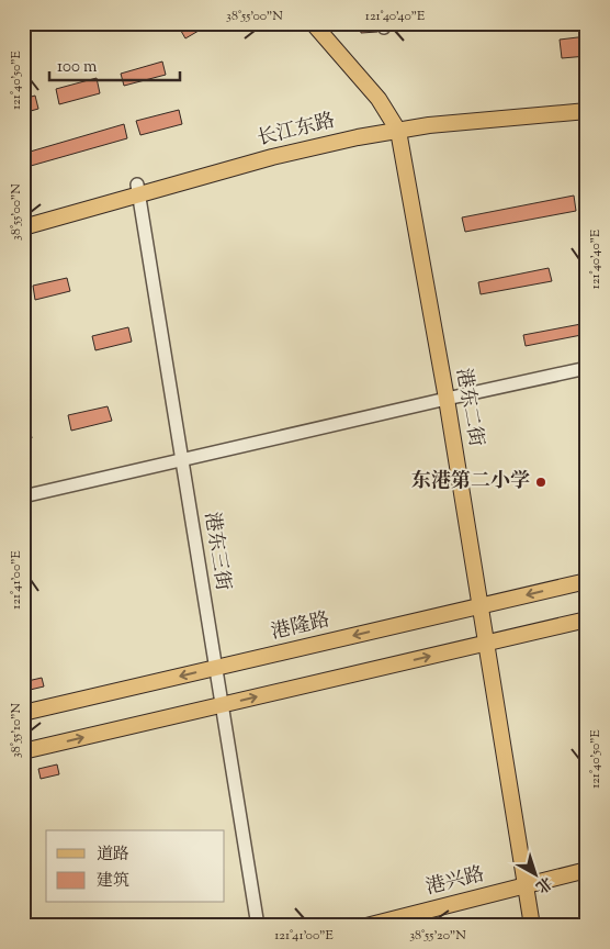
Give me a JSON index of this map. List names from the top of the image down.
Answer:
{
  "streets": {
    "main road": [
      "长江东路",
      "港东二街",
      "港隆路",
      "港兴路"
    ],
    "street": ["港东三街"]
  },
  "crossings": [
    ["长江东路", "港东二街"],
    ["长江东路", "港东三街"],
    ["港东二街", "港隆路"],
    ["港东二街", "港兴路"],
    ["港东三街", "港隆路"]
  ],
  "places": ["东港第二小学"],
  "legend": ["道路", "建筑"],
  "scale_bar": "100 m",
  "north": "bottom right",
  "coordinates": [
    "38°55'00\"N",
    "121°40'40\"E",
    "121°40'50\"E",
    "121°41'00\"E",
    "38°55'10\"N",
    "38°55'20\"N"
  ]
}
